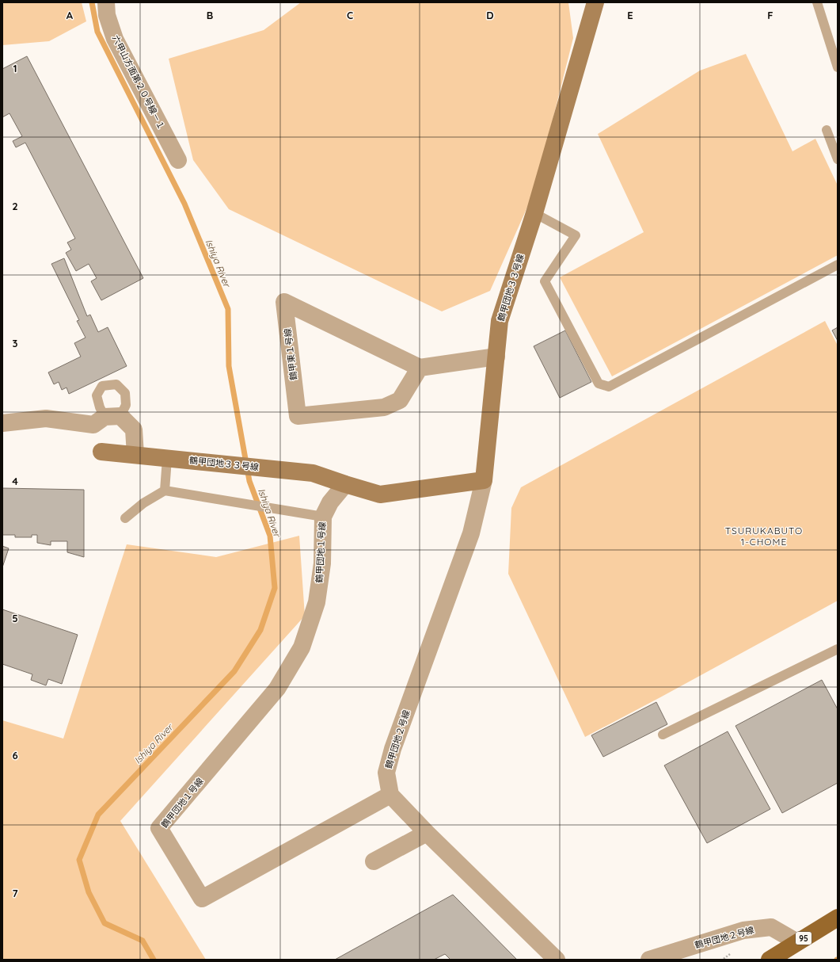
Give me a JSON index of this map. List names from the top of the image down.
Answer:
{
  "streets": {
    "main road": ["95"],
    "street": [
      "六甲山方面第２０号線－１",
      "鶴甲団地３３号線",
      "鶴甲東１号線",
      "鶴甲団地１号線",
      "鶴甲団地２号線"
    ]
  },
  "crossings": [
    ["鶴甲団地３３号線", "鶴甲団地２号線"],
    ["鶴甲団地１号線", "鶴甲団地２号線"],
    ["鶴甲団地２号線", "95"]
  ],
  "districts": ["TSURUKABUTO 1-CHOME"],
  "water": ["Ishiya River"],
  "grid": {
    "columns": [
      "A",
      "B",
      "C",
      "D",
      "E",
      "F"
    ],
    "rows": [
      "1",
      "2",
      "3",
      "4",
      "5",
      "6",
      "7"
    ]
  }
}
